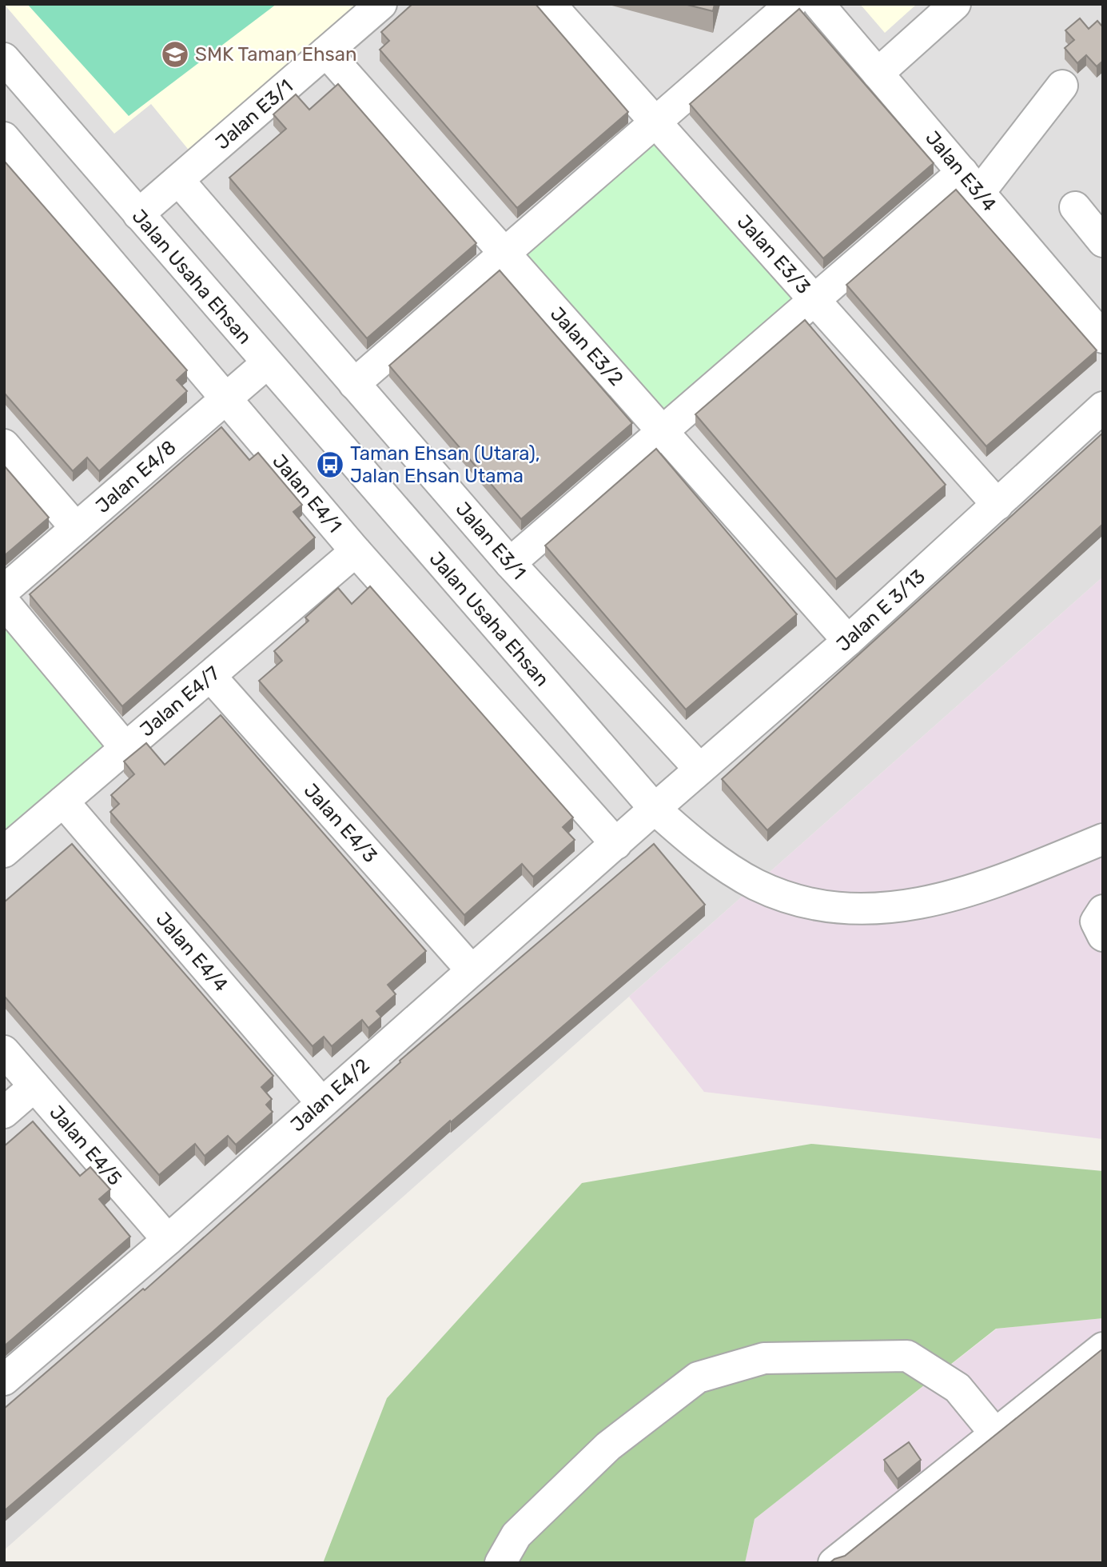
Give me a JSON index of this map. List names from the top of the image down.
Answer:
{
  "streets": {
    "street": [
      "Jalan E3/1",
      "Jalan E3/4",
      "Jalan E3/3",
      "Jalan Usaha Ehsan",
      "Jalan E3/2",
      "Jalan E4/8",
      "Jalan E4/1",
      "Jalan E 3/13",
      "Jalan E4/7",
      "Jalan E4/3",
      "Jalan E4/4",
      "Jalan E4/2",
      "Jalan E4/5"
    ]
  },
  "crossings": [
    ["Jalan E3/1", "Jalan Usaha Ehsan"],
    ["Jalan E3/1", "Jalan E3/2"],
    ["Jalan E3/1", "Jalan E 3/13"],
    ["Jalan E3/3", "Jalan E 3/13"],
    ["Jalan Usaha Ehsan", "Jalan E4/8"],
    ["Jalan Usaha Ehsan", "Jalan E 3/13"],
    ["Jalan Usaha Ehsan", "Jalan E4/2"],
    ["Jalan E3/2", "Jalan E 3/13"],
    ["Jalan E4/8", "Jalan E4/1"],
    ["Jalan E4/1", "Jalan E4/7"],
    ["Jalan E4/1", "Jalan E4/2"],
    ["Jalan E 3/13", "Jalan E4/2"],
    ["Jalan E4/7", "Jalan E4/3"],
    ["Jalan E4/7", "Jalan E4/4"],
    ["Jalan E4/3", "Jalan E4/2"],
    ["Jalan E4/4", "Jalan E4/2"],
    ["Jalan E4/2", "Jalan E4/5"]
  ],
  "places": {
    "school or university": ["SMK Taman Ehsan"],
    "bus stop": ["Taman Ehsan (Utara), Jalan Ehsan Utama"]
  }
}
